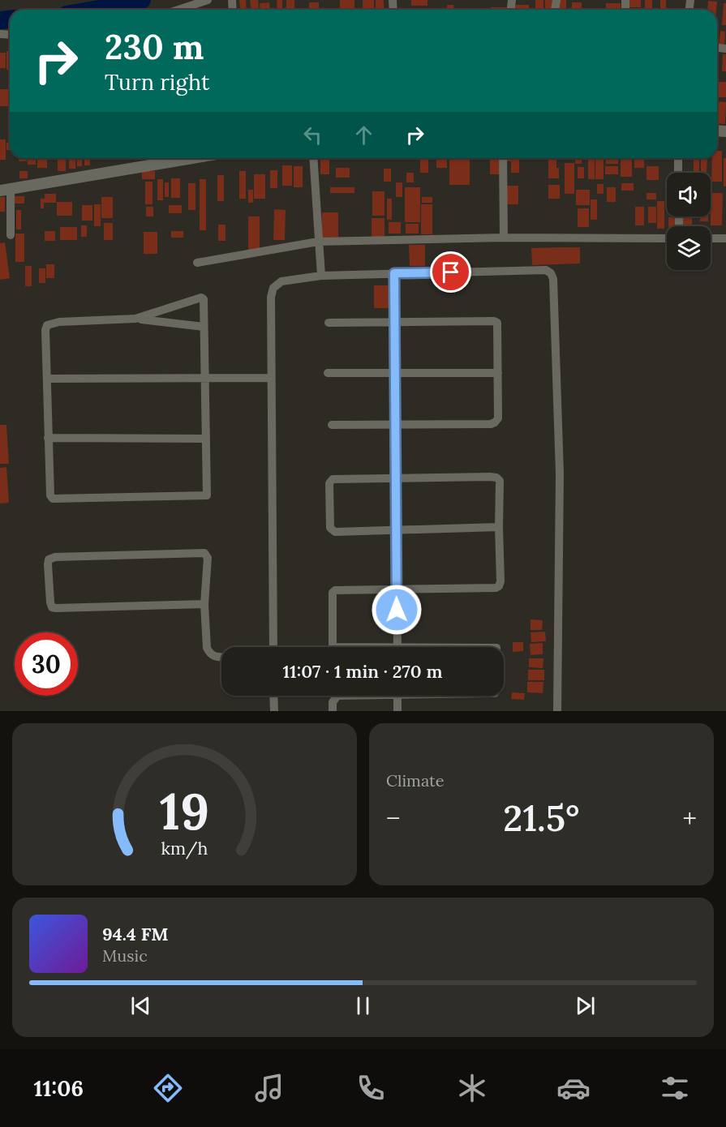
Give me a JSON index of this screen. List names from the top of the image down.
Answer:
{
  "page": {
    "turn": ["230 m", "Turn right"],
    "limit": "30",
    "trip": "11:07 · 1 min · 270 m",
    "tile": "Climate",
    "heat": ["−", "21.5°", "+"],
    "song": ["94.4 FM", "Music"],
    "tabs": "11:06",
    "gauge": ["19", "km/h"]
  }
}
